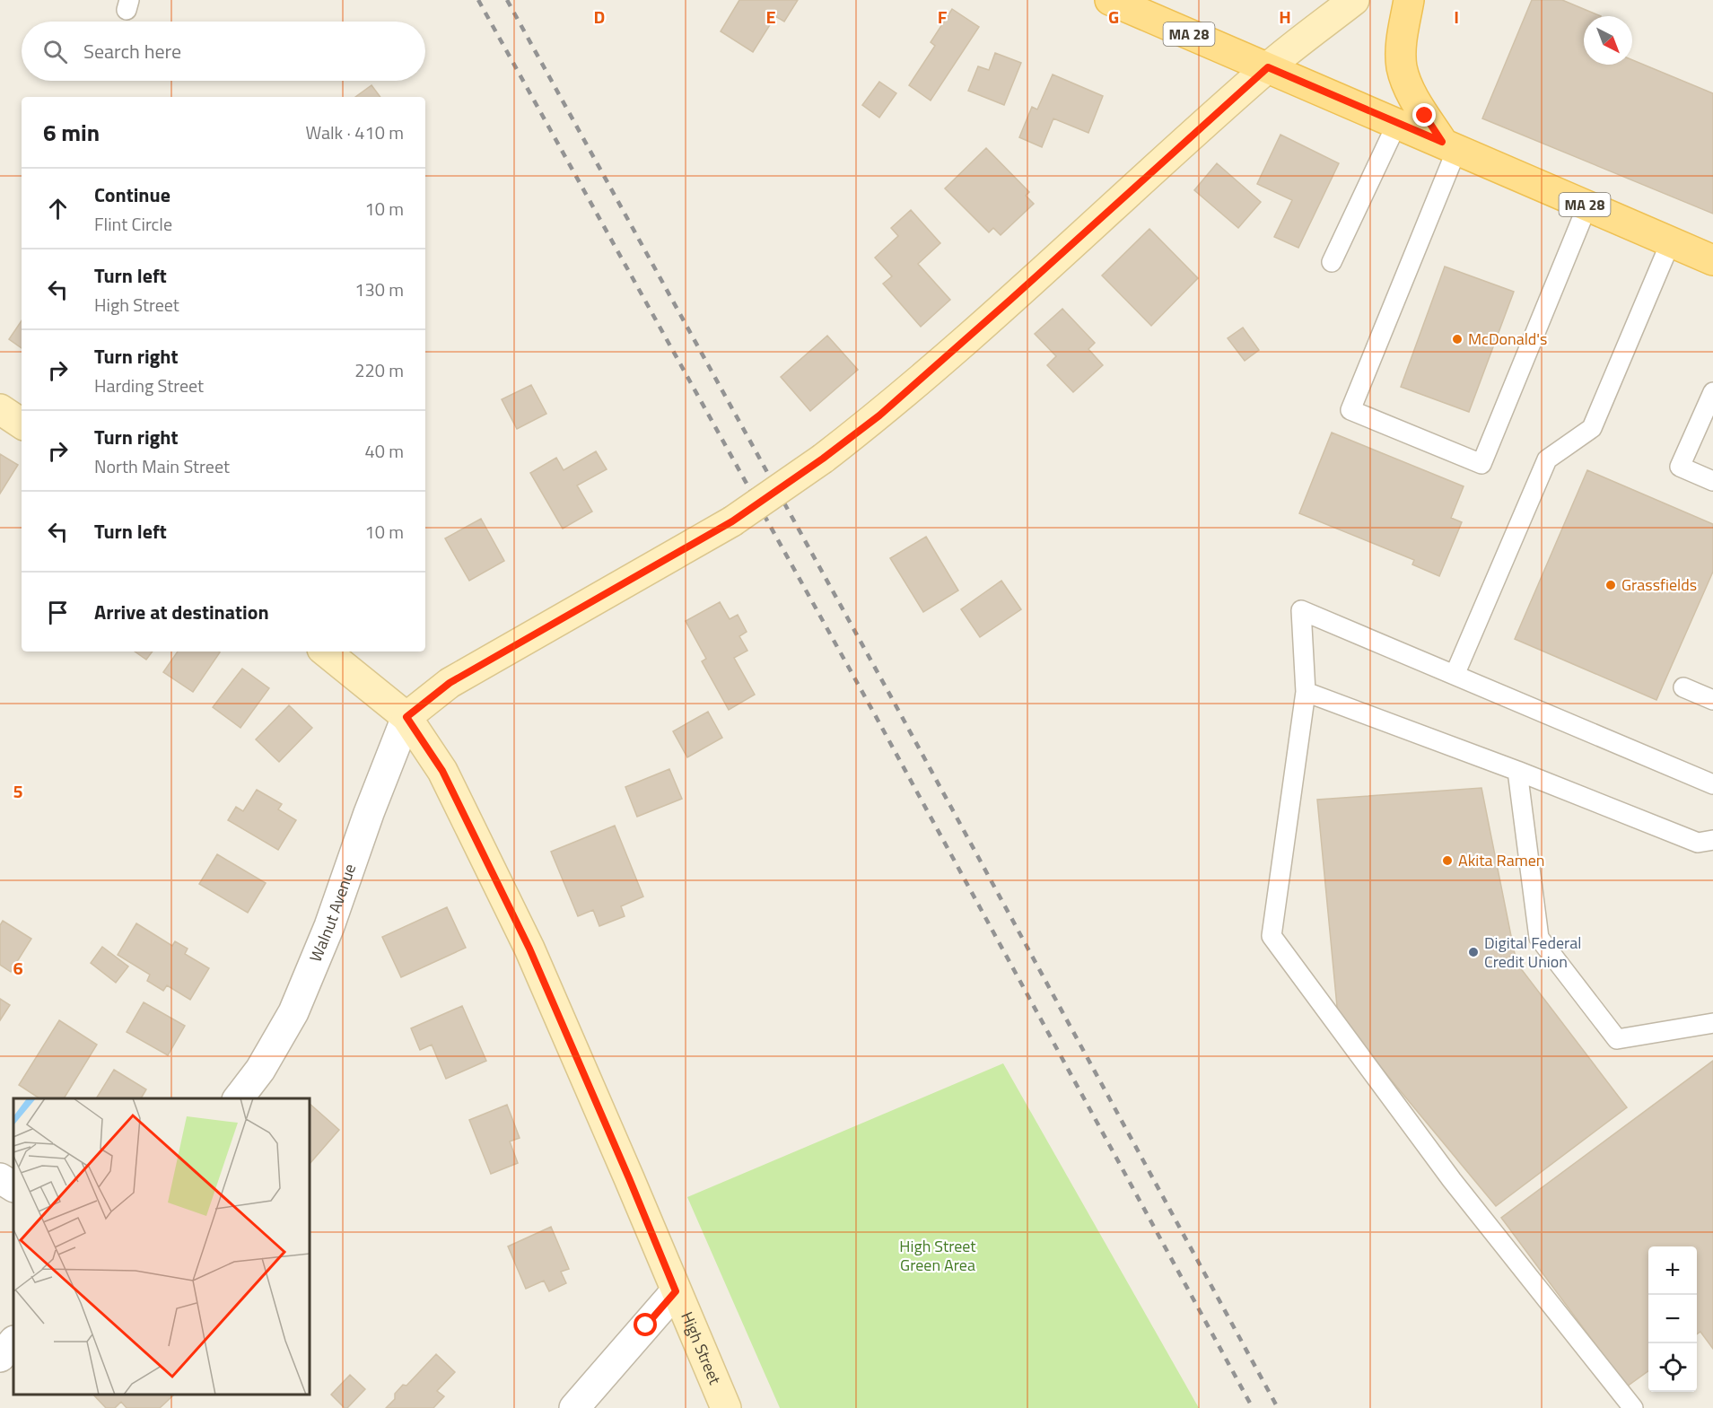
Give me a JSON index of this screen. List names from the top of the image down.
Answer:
{
  "streets": {
    "main road": ["MA 28", "High Street"],
    "street": ["Walnut Avenue"]
  },
  "crossings": [
    ["Walnut Avenue", "High Street"]
  ],
  "parks": ["High Street Green Area"],
  "places": [
    "McDonald's",
    "Grassfields",
    "Akita Ramen",
    "Digital Federal Credit Union"
  ],
  "north": "bottom right",
  "page": {
    "search": "Search here",
    "heading": ["6 min", "Walk · 410 m"],
    "list": [
      ["Continue", "Flint Circle", "10 m"],
      ["Turn left", "High Street", "130 m"],
      ["Turn right", "Harding Street", "220 m"],
      ["Turn right", "North Main Street", "40 m"],
      ["Turn left", "10 m"],
      "Arrive at destination"
    ],
    "map_buttons": ["+", "−"]
  },
  "grid": {
    "columns": [
      "D",
      "E",
      "F",
      "G",
      "H",
      "I"
    ],
    "rows": ["5", "6"]
  }
}
